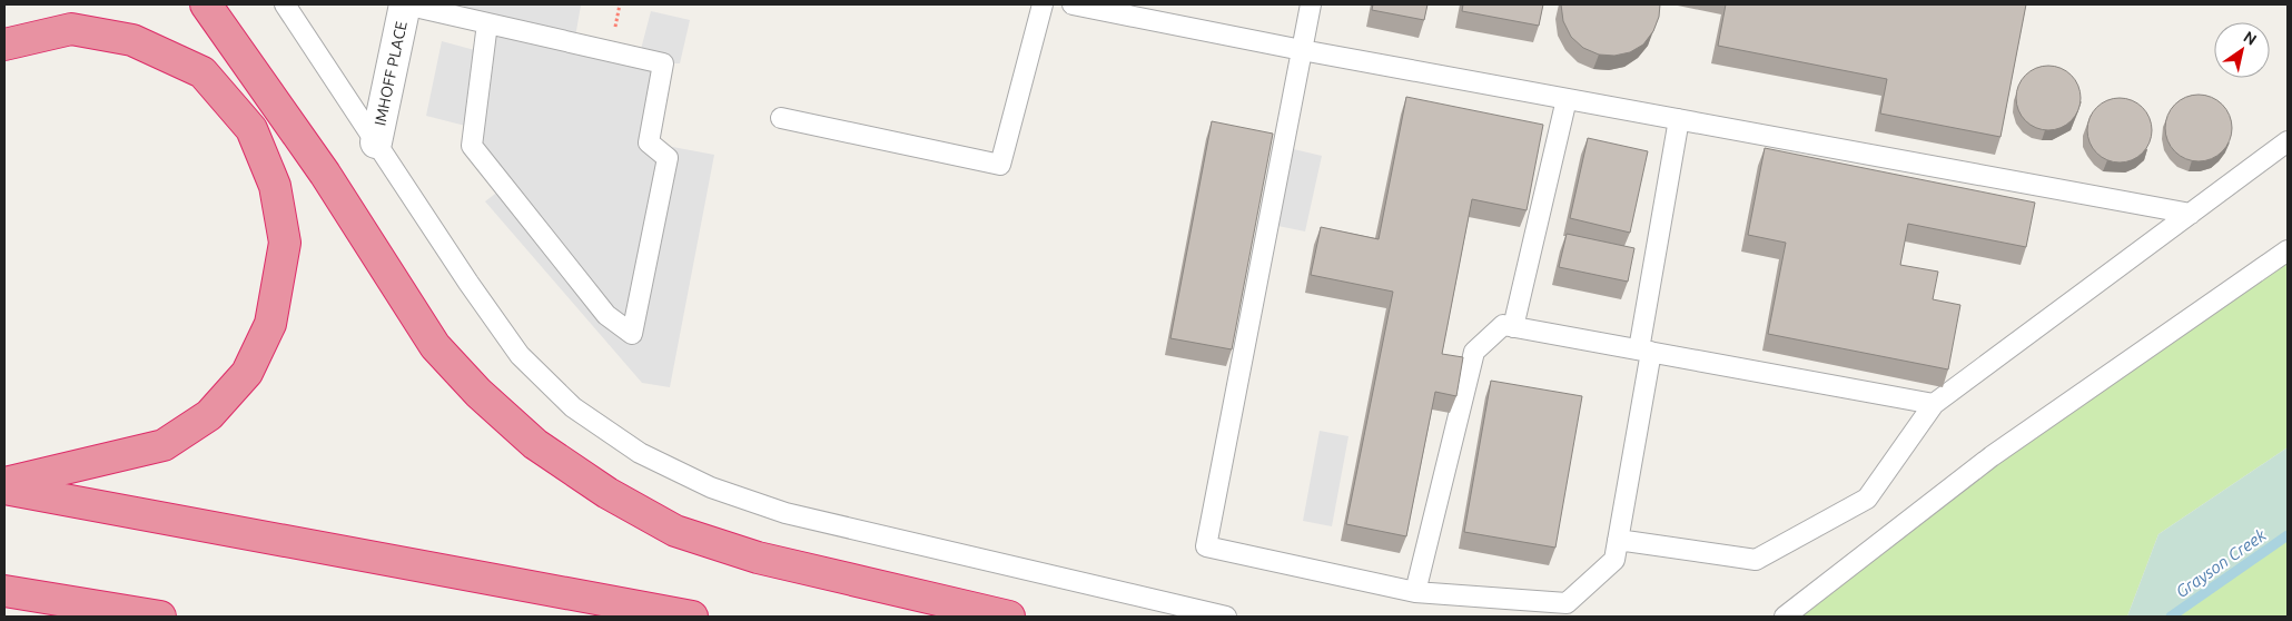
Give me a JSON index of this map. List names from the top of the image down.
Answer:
{
  "streets": {
    "street": ["IMHOFF PLACE"]
  },
  "water": ["Grayson Creek"],
  "north": "top right"
}
